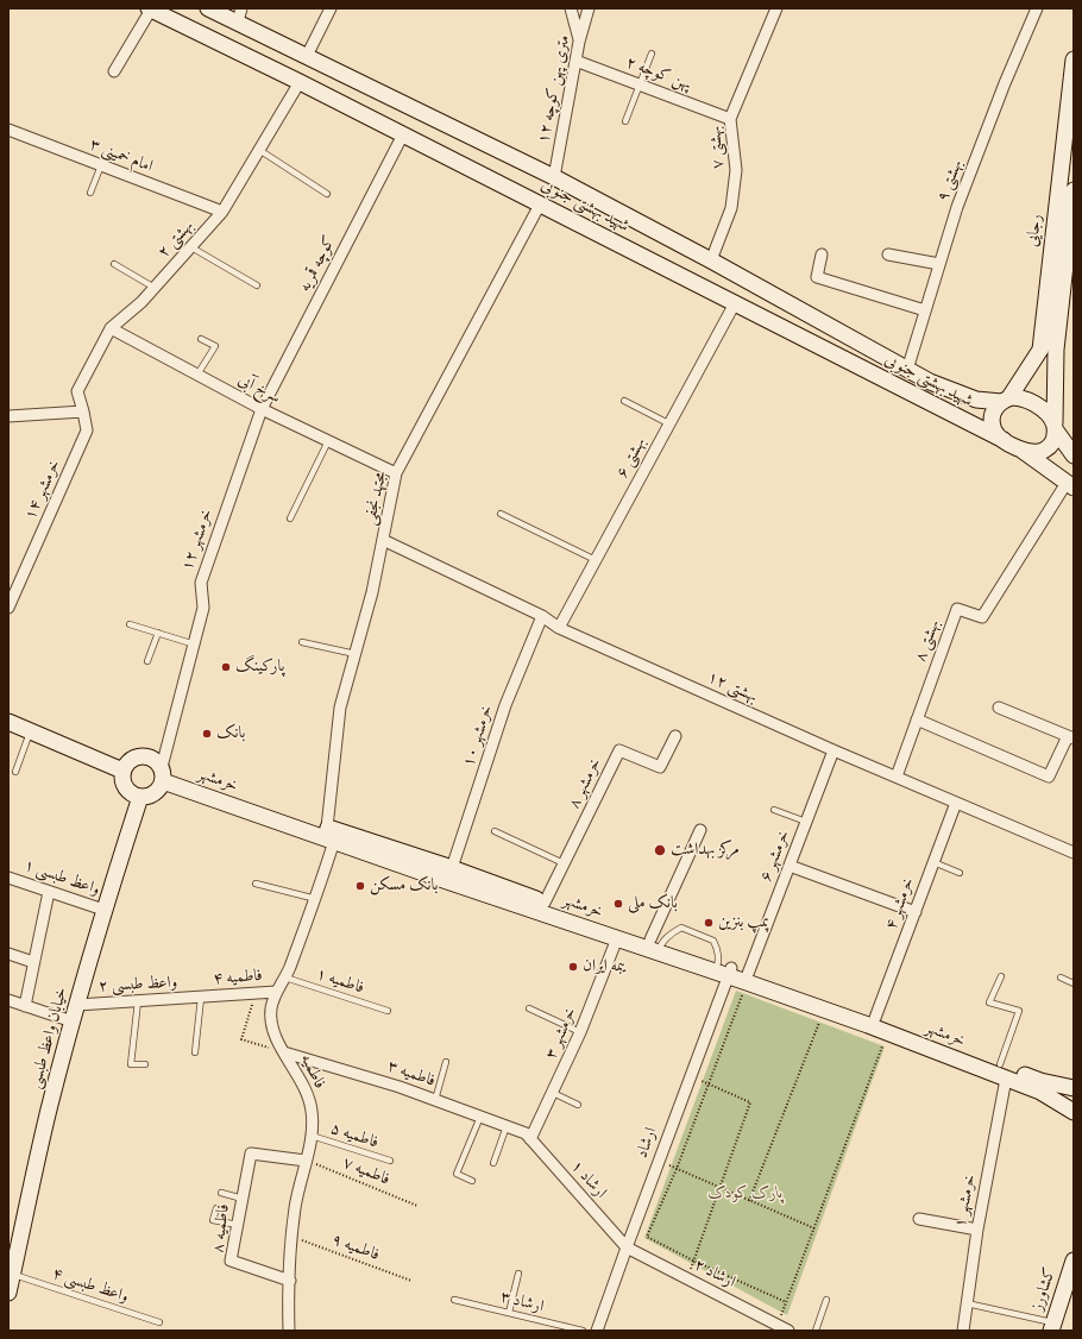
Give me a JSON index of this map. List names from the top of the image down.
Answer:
{
  "streets": {
    "street": [
      "پهن کوچه ۲",
      "۱۲ متری پهن کوچه",
      "بهشتی ۷",
      "امام خمینی ۳",
      "بهشتی ۹",
      "شهید بهشتی جنوبی",
      "رجایی",
      "بهشتی ۲",
      "کوچه قمریه",
      "سرخ آبی",
      "بهشتی ۶",
      "خرمشهر ۱۴",
      "مجتهد نجفی",
      "خرمشهر ۱۲",
      "بهشتی ۸",
      "بهشتی ۱۲",
      "خرمشهر ۱۰",
      "خرمشهر",
      "خرمشهر ۸",
      "خرمشهر ۶",
      "واعظ طبسی ۱",
      "خرمشهر ۴",
      "فاطمیه ۴",
      "واعظ طبسی ۲",
      "خرمشهر ۳",
      "خیابان واعظ طبسی",
      "فاطمیه",
      "فاطمیه ۳",
      "ارشاد",
      "ارشاد ۱",
      "خرمشهر ۱",
      "فاطمیه ۸",
      "ارشاد ۲",
      "کشاورز"
    ],
    "lane": [
      "فاطمیه ۱",
      "فاطمیه ۵",
      "واعظ طبسی ۴",
      "ارشاد ۳"
    ],
    "path": ["فاطمیه ۷", "فاطمیه ۹"]
  },
  "crossings": [
    ["پهن کوچه ۲", "۱۲ متری پهن کوچه"],
    ["پهن کوچه ۲", "بهشتی ۷"],
    ["۱۲ متری پهن کوچه", "شهید بهشتی جنوبی"],
    ["بهشتی ۷", "شهید بهشتی جنوبی"],
    ["امام خمینی ۳", "بهشتی ۲"],
    ["بهشتی ۹", "شهید بهشتی جنوبی"],
    ["شهید بهشتی جنوبی", "رجایی"],
    ["شهید بهشتی جنوبی", "بهشتی ۲"],
    ["شهید بهشتی جنوبی", "کوچه قمریه"],
    ["شهید بهشتی جنوبی", "بهشتی ۶"],
    ["شهید بهشتی جنوبی", "مجتهد نجفی"],
    ["بهشتی ۲", "سرخ آبی"],
    ["بهشتی ۲", "خرمشهر ۱۴"],
    ["کوچه قمریه", "سرخ آبی"],
    ["کوچه قمریه", "خرمشهر ۱۲"],
    ["سرخ آبی", "مجتهد نجفی"],
    ["سرخ آبی", "خرمشهر ۱۲"],
    ["بهشتی ۶", "بهشتی ۱۲"],
    ["مجتهد نجفی", "بهشتی ۱۲"],
    ["مجتهد نجفی", "خرمشهر"],
    ["خرمشهر ۱۲", "خرمشهر"],
    ["خرمشهر ۱۲", "خیابان واعظ طبسی"],
    ["بهشتی ۸", "بهشتی ۱۲"],
    ["بهشتی ۱۲", "خرمشهر ۱۰"],
    ["بهشتی ۱۲", "خرمشهر ۶"],
    ["بهشتی ۱۲", "خرمشهر ۴"],
    ["خرمشهر ۱۰", "خرمشهر"],
    ["خرمشهر", "خرمشهر ۸"],
    ["خرمشهر", "خرمشهر ۶"],
    ["خرمشهر", "خرمشهر ۴"],
    ["خرمشهر", "خرمشهر ۳"],
    ["خرمشهر", "خیابان واعظ طبسی"],
    ["خرمشهر", "فاطمیه"],
    ["خرمشهر", "ارشاد"],
    ["خرمشهر", "خرمشهر ۱"],
    ["واعظ طبسی ۱", "خیابان واعظ طبسی"],
    ["فاطمیه ۴", "واعظ طبسی ۲"],
    ["فاطمیه ۴", "فاطمیه"],
    ["فاطمیه ۱", "فاطمیه"],
    ["واعظ طبسی ۲", "خیابان واعظ طبسی"],
    ["خرمشهر ۳", "فاطمیه ۳"],
    ["خرمشهر ۳", "ارشاد ۱"],
    ["خیابان واعظ طبسی", "واعظ طبسی ۴"],
    ["فاطمیه", "فاطمیه ۳"],
    ["فاطمیه", "فاطمیه ۵"],
    ["فاطمیه", "فاطمیه ۷"],
    ["فاطمیه", "فاطمیه ۸"],
    ["فاطمیه", "فاطمیه ۹"],
    ["فاطمیه ۳", "ارشاد ۱"],
    ["ارشاد", "ارشاد ۱"],
    ["ارشاد", "ارشاد ۲"],
    ["فاطمیه ۷", "فاطمیه ۸"],
    ["ارشاد ۱", "ارشاد ۲"]
  ],
  "parks": ["پارک کودک"],
  "places": [
    "پارکینگ",
    "بانک",
    "مرکز بهداشت",
    "بانک مسکن",
    "بانک ملی",
    "پمپ بنزین",
    "یبمه ایران"
  ]
}
